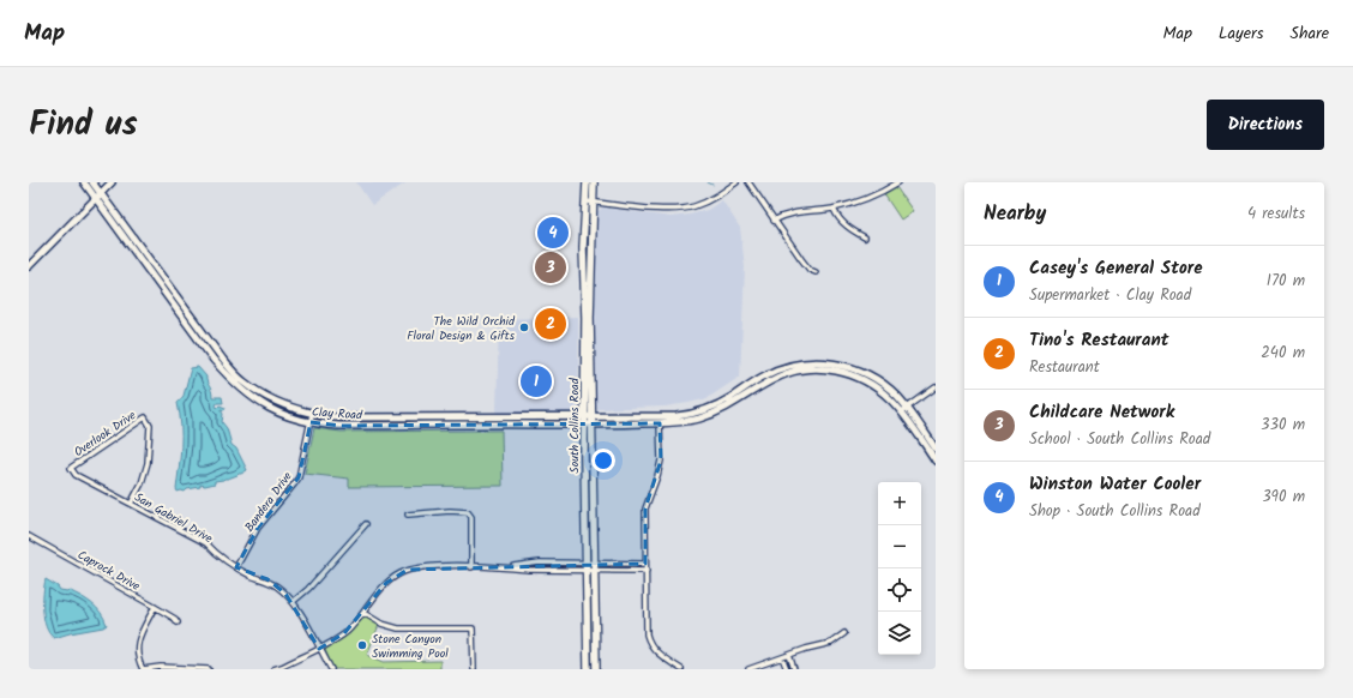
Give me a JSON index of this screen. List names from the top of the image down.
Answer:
{
  "streets": {
    "main road": ["Clay Road", "South Collins Road"],
    "street": [
      "Overlook Drive",
      "Bandera Drive",
      "San Gabriel Drive",
      "Caprock Drive"
    ]
  },
  "crossings": [
    ["Clay Road", "South Collins Road"],
    ["Clay Road", "Bandera Drive"],
    ["Overlook Drive", "San Gabriel Drive"],
    ["Bandera Drive", "San Gabriel Drive"]
  ],
  "places": ["The Wild Orchid Floral Design & Gifts", "Stone Canyon Swimming Pool"],
  "page": {
    "header": "Map",
    "nav": ["Map", "Layers", "Share"],
    "title": "Find us",
    "buttons": "Directions",
    "heading": ["Nearby", "4 results"],
    "pins": [
      "4",
      "3",
      "2",
      "1"
    ],
    "list": [
      {
        "mark": "1",
        "name": "Casey's General Store",
        "note": "Supermarket · Clay Road",
        "value": "170 m"
      },
      {
        "mark": "2",
        "name": "Tino's Restaurant",
        "note": "Restaurant",
        "value": "240 m"
      },
      {
        "mark": "3",
        "name": "Childcare Network",
        "note": "School · South Collins Road",
        "value": "330 m"
      },
      {
        "mark": "4",
        "name": "Winston Water Cooler",
        "note": "Shop · South Collins Road",
        "value": "390 m"
      }
    ],
    "map_buttons": ["+", "−"]
  }
}
